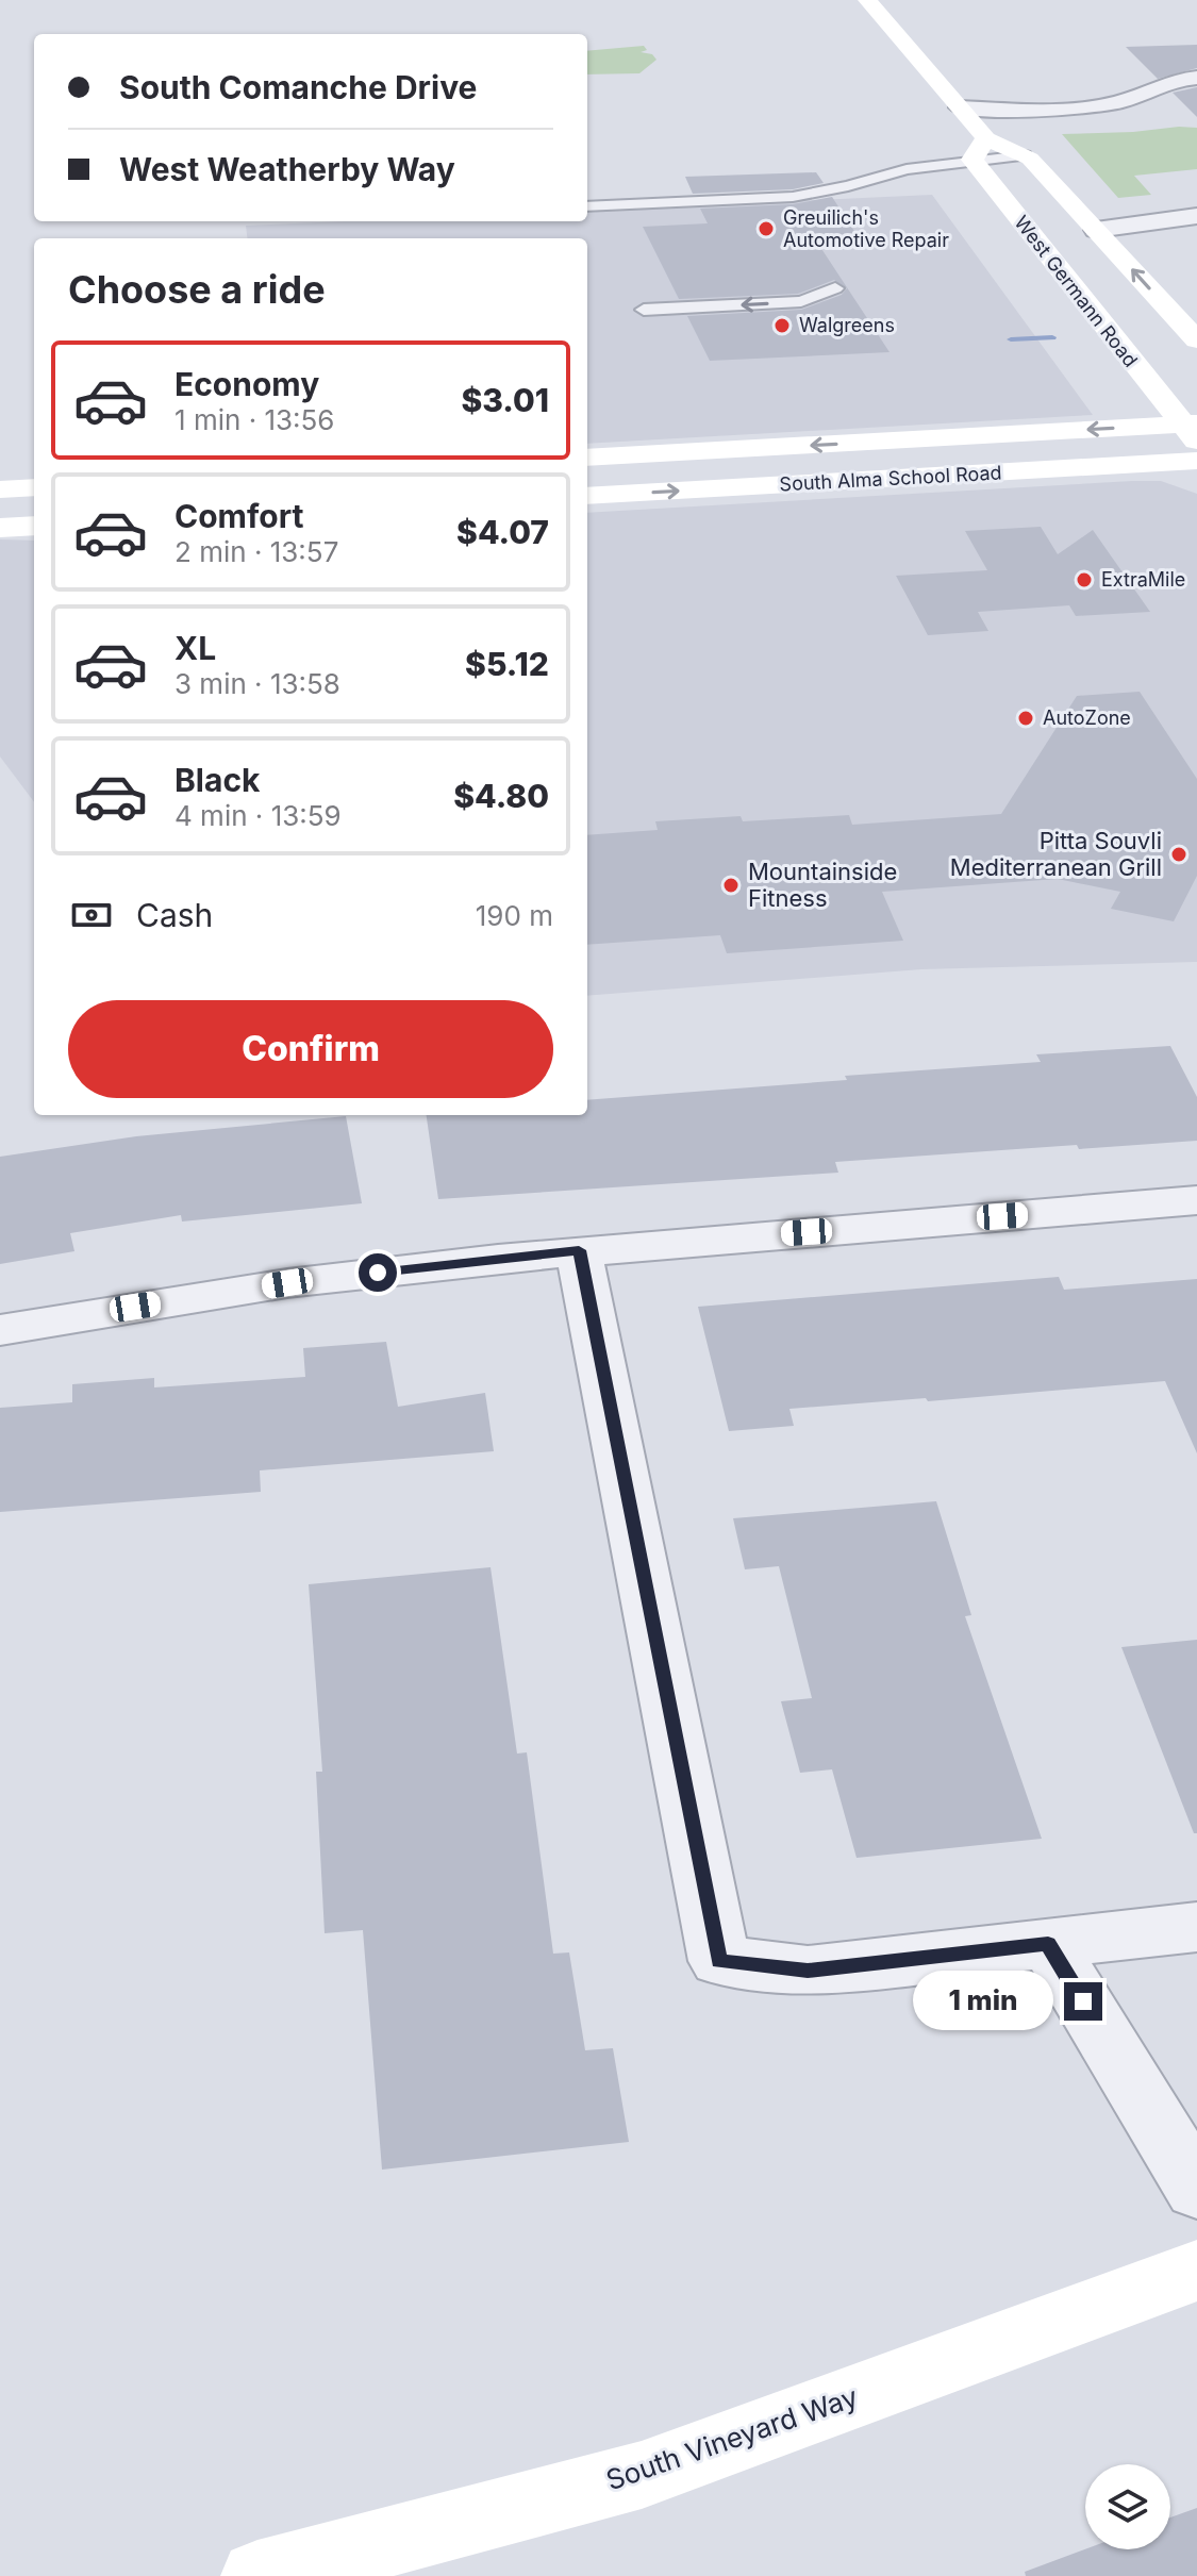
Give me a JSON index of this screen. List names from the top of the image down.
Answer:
{
  "streets": {
    "main road": ["West Germann Road", "South Alma School Road", "South Vineyard Way"]
  },
  "crossings": [
    ["West Germann Road", "South Alma School Road"]
  ],
  "places": [
    "Greuilich's Automotive Repair",
    "Walgreens",
    "ExtraMile",
    "AutoZone",
    "Pitta Souvli Mediterranean Grill",
    "Mountainside Fitness"
  ],
  "page": {
    "banner": ["South Comanche Drive", "West Weatherby Way"],
    "heading": "Choose a ride",
    "list": [
      {
        "name": "Economy",
        "note": "1 min · 13:56",
        "value": "$3.01"
      },
      {
        "name": "Comfort",
        "note": "2 min · 13:57",
        "value": "$4.07"
      },
      {
        "name": "XL",
        "note": "3 min · 13:58",
        "value": "$5.12"
      },
      {
        "name": "Black",
        "note": "4 min · 13:59",
        "value": "$4.80"
      }
    ],
    "pay": ["Cash", "190 m"],
    "buttons": "Confirm",
    "bubble": "1 min"
  }
}
